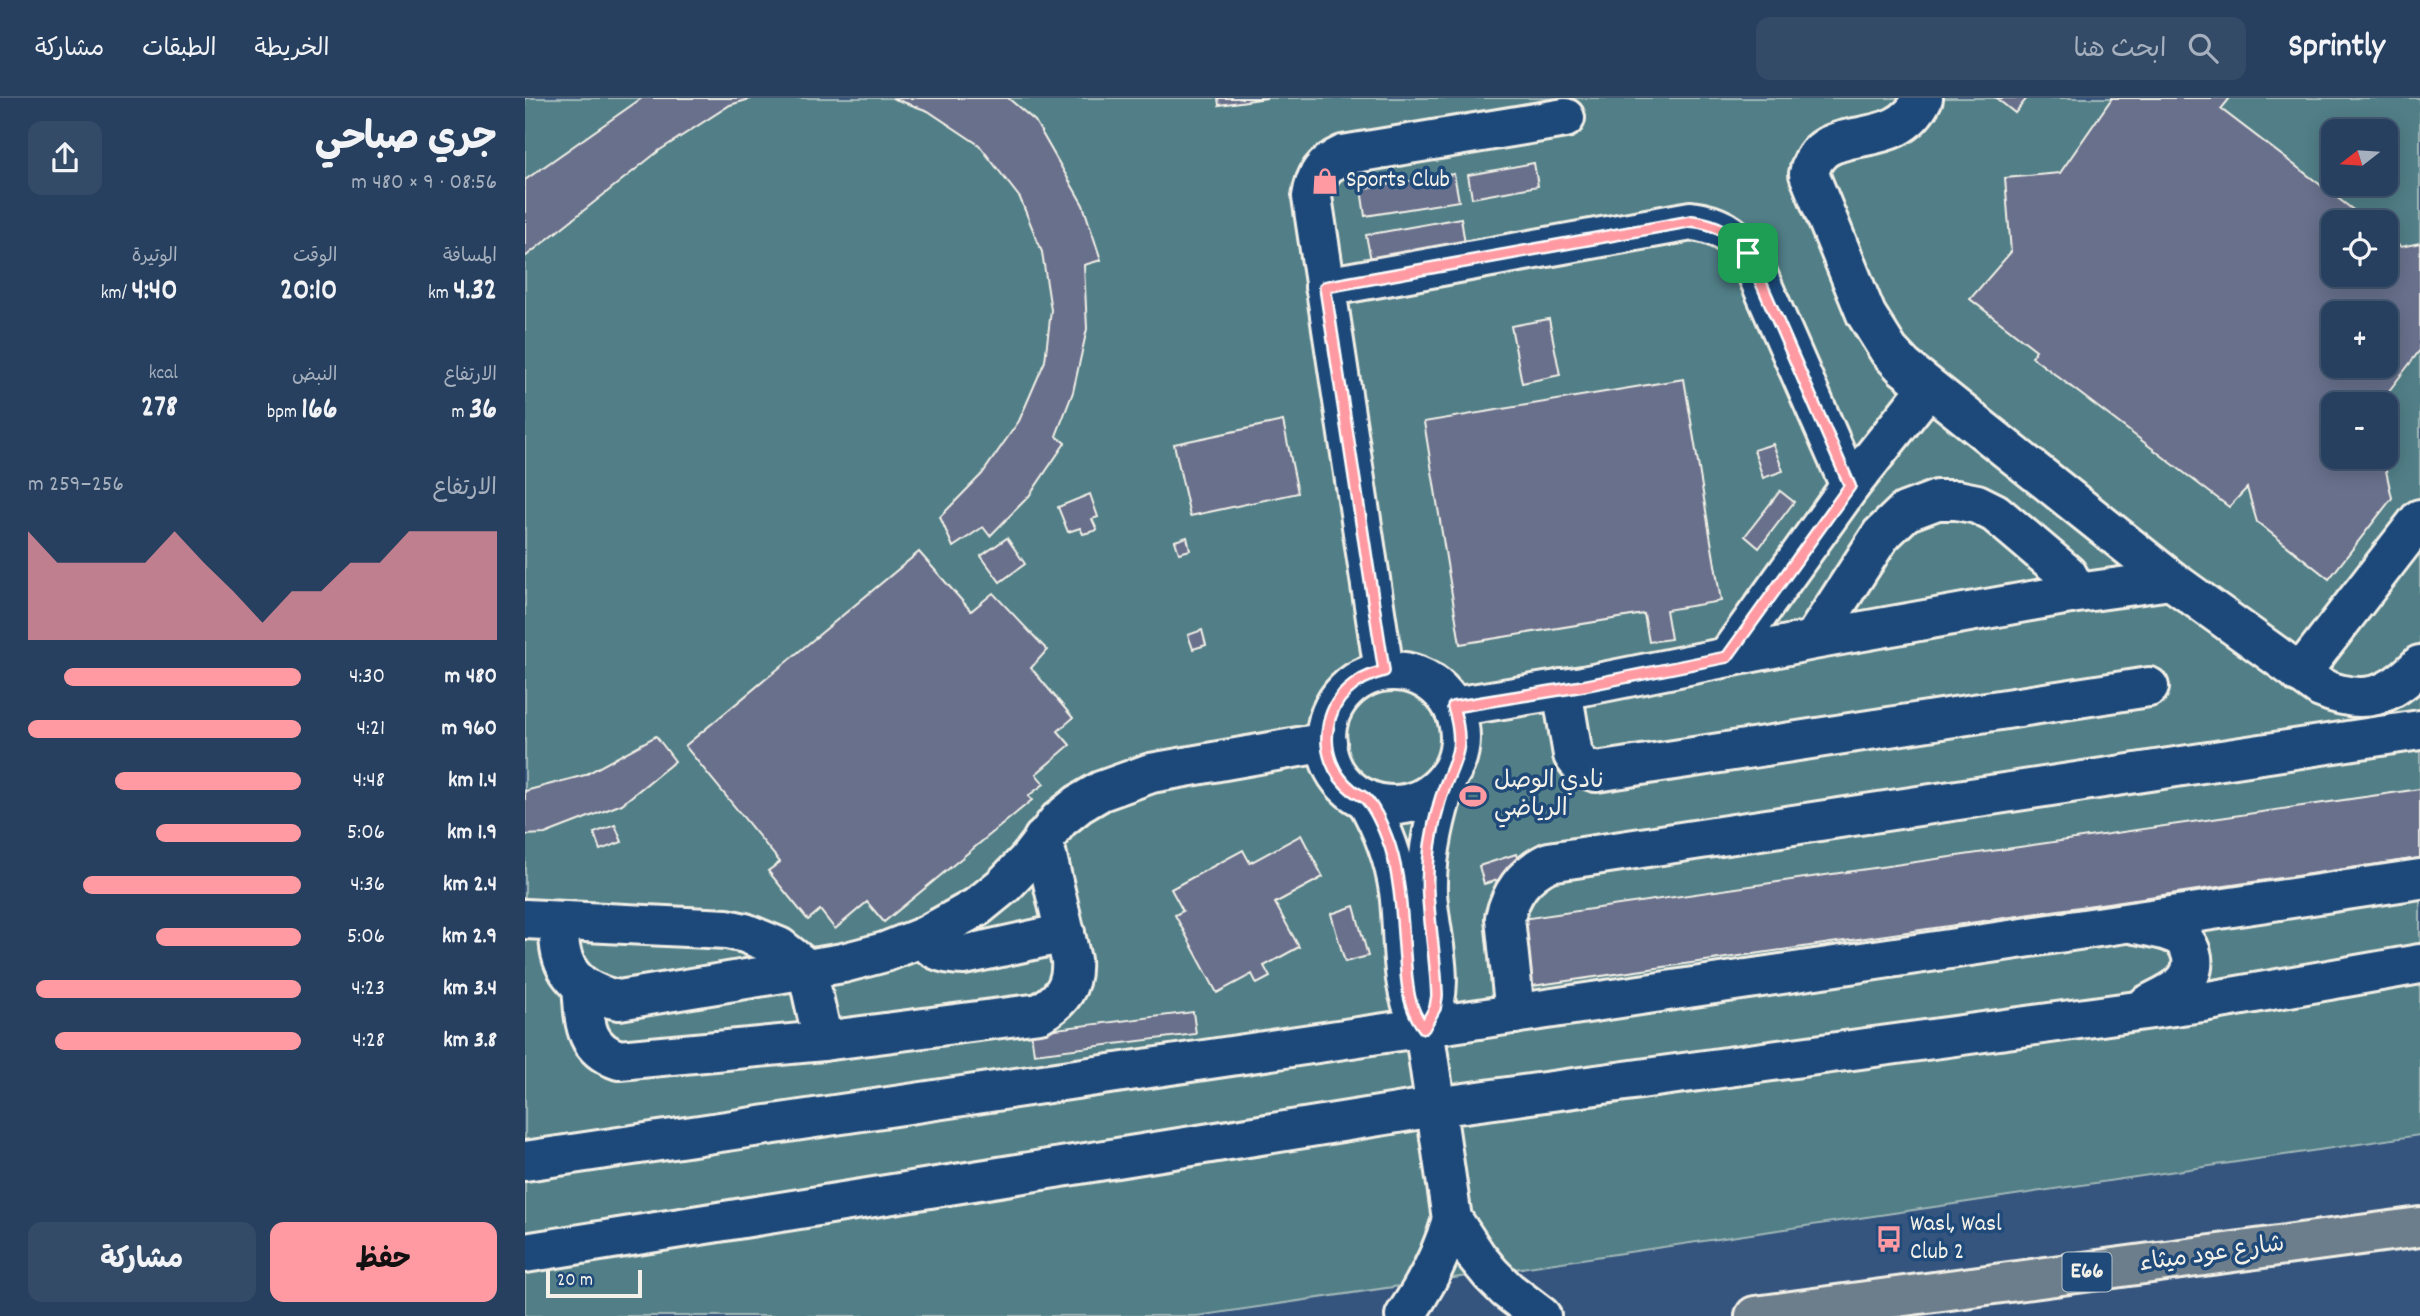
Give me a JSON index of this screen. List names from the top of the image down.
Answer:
{
  "streets": {
    "highway": ["شارع عود ميثاء", "E66"]
  },
  "places": {
    "shop": ["Sports Club"],
    "sports": ["نادي الوصل الرياضي"],
    "bus stop": ["Wasl, Wasl Club 2"]
  },
  "scale_bar": "20 m",
  "north": "left",
  "page": {
    "header": "Sprintly",
    "search": "ابحث هنا",
    "nav": ["الخريطة", "الطبقات", "مشاركة"],
    "heading": ["جري صباحي", "08:56 · 9 × 480 m"],
    "map_buttons": ["+", "−"],
    "stats": [
      ["المسافة", "4.32 km"],
      ["الوقت", "20:10"],
      ["الوتيرة", "4:40 /km"],
      ["الارتفاع", "36 m"],
      ["النبض", "166 bpm"],
      ["kcal", "278"]
    ],
    "chart": ["الارتفاع", "256–259 m"],
    "list": [
      {
        "name": "480 m",
        "note": "4:30"
      },
      {
        "name": "960 m",
        "note": "4:21"
      },
      {
        "name": "1.4 km",
        "note": "4:48"
      },
      {
        "name": "1.9 km",
        "note": "5:06"
      },
      {
        "name": "2.4 km",
        "note": "4:36"
      },
      {
        "name": "2.9 km",
        "note": "5:06"
      },
      {
        "name": "3.4 km",
        "note": "4:23"
      },
      {
        "name": "3.8 km",
        "note": "4:28"
      }
    ],
    "buttons": ["حفظ", "مشاركة"],
    "scale": "20 m"
  }
}
